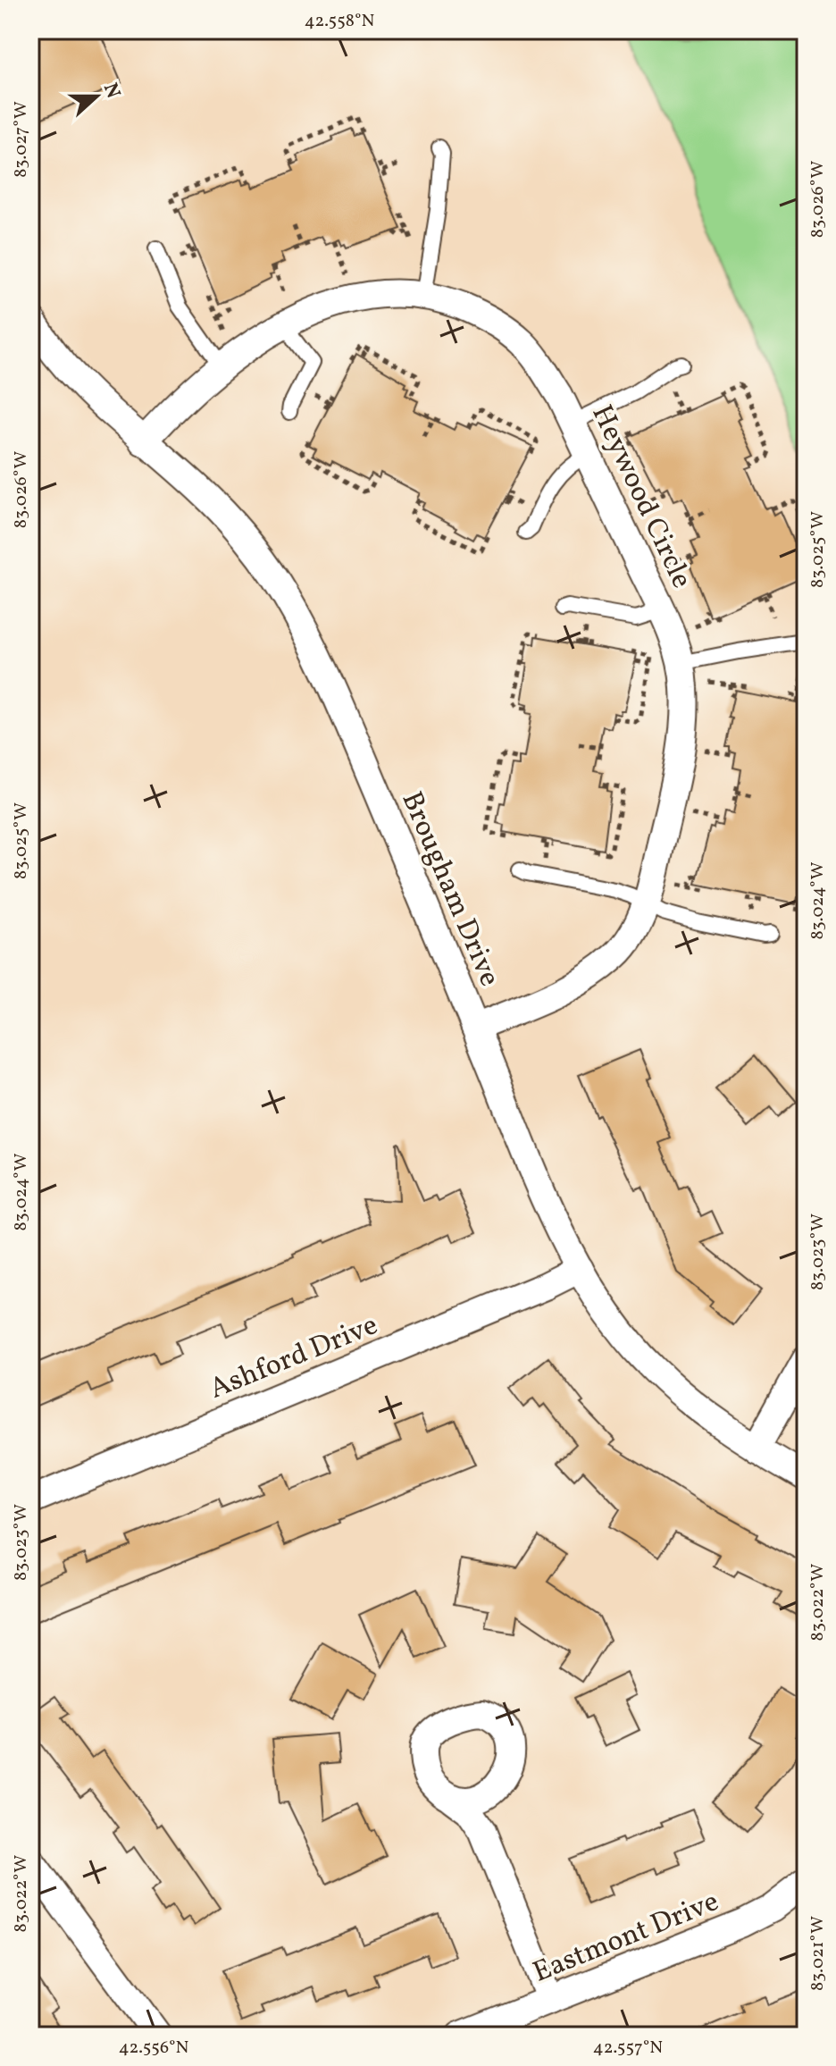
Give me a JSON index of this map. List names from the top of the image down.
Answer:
{
  "streets": {
    "street": [
      "Heywood Circle",
      "Brougham Drive",
      "Ashford Drive",
      "Eastmont Drive"
    ]
  },
  "crossings": [
    ["Heywood Circle", "Brougham Drive"],
    ["Brougham Drive", "Ashford Drive"]
  ],
  "north": "right",
  "coordinates": [
    "42.558°N",
    "83.027°W",
    "83.026°W",
    "83.025°W",
    "83.024°W",
    "83.023°W",
    "83.022°W",
    "83.021°W",
    "42.556°N",
    "42.557°N"
  ]
}
